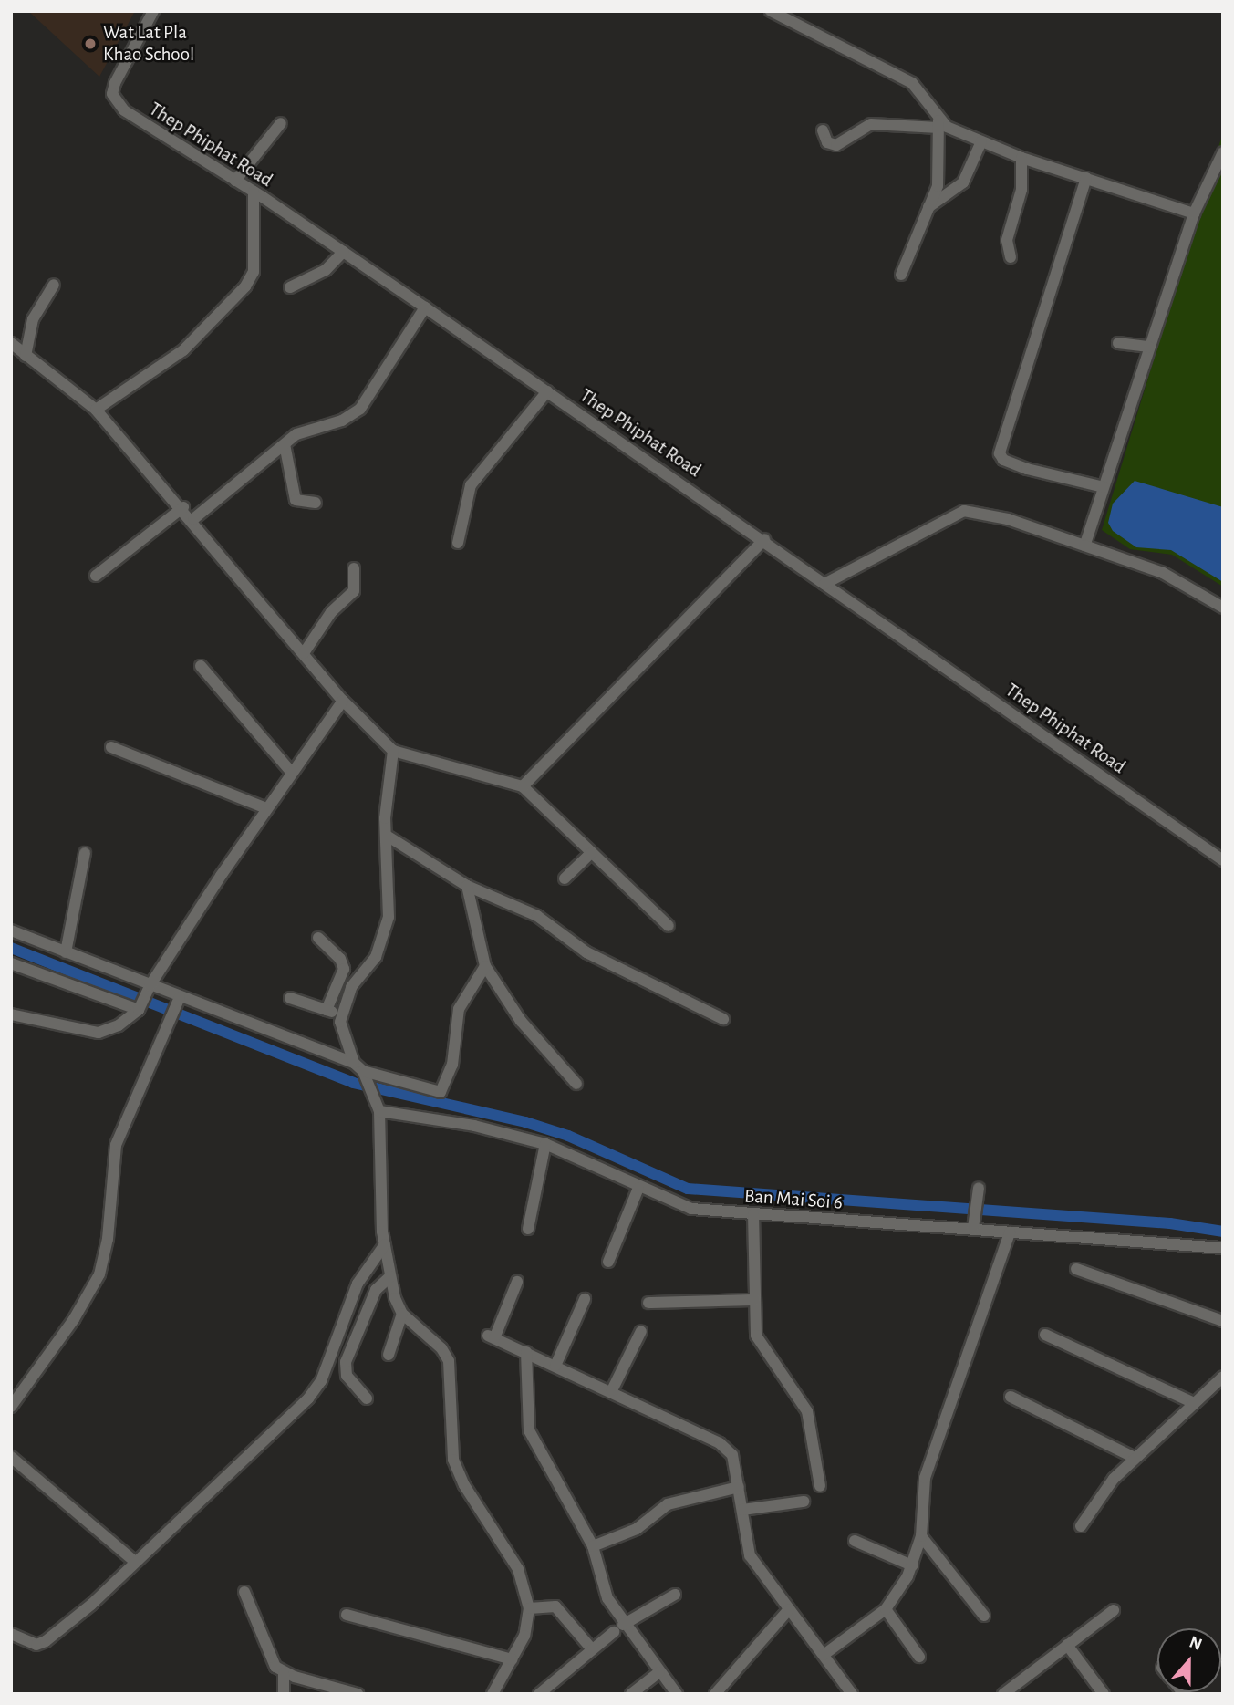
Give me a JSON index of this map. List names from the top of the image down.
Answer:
{
  "streets": {
    "street": ["Thep Phiphat Road", "Ban Mai Soi 6"]
  },
  "places": ["Wat Lat Pla Khao School"],
  "north": "top"
}
